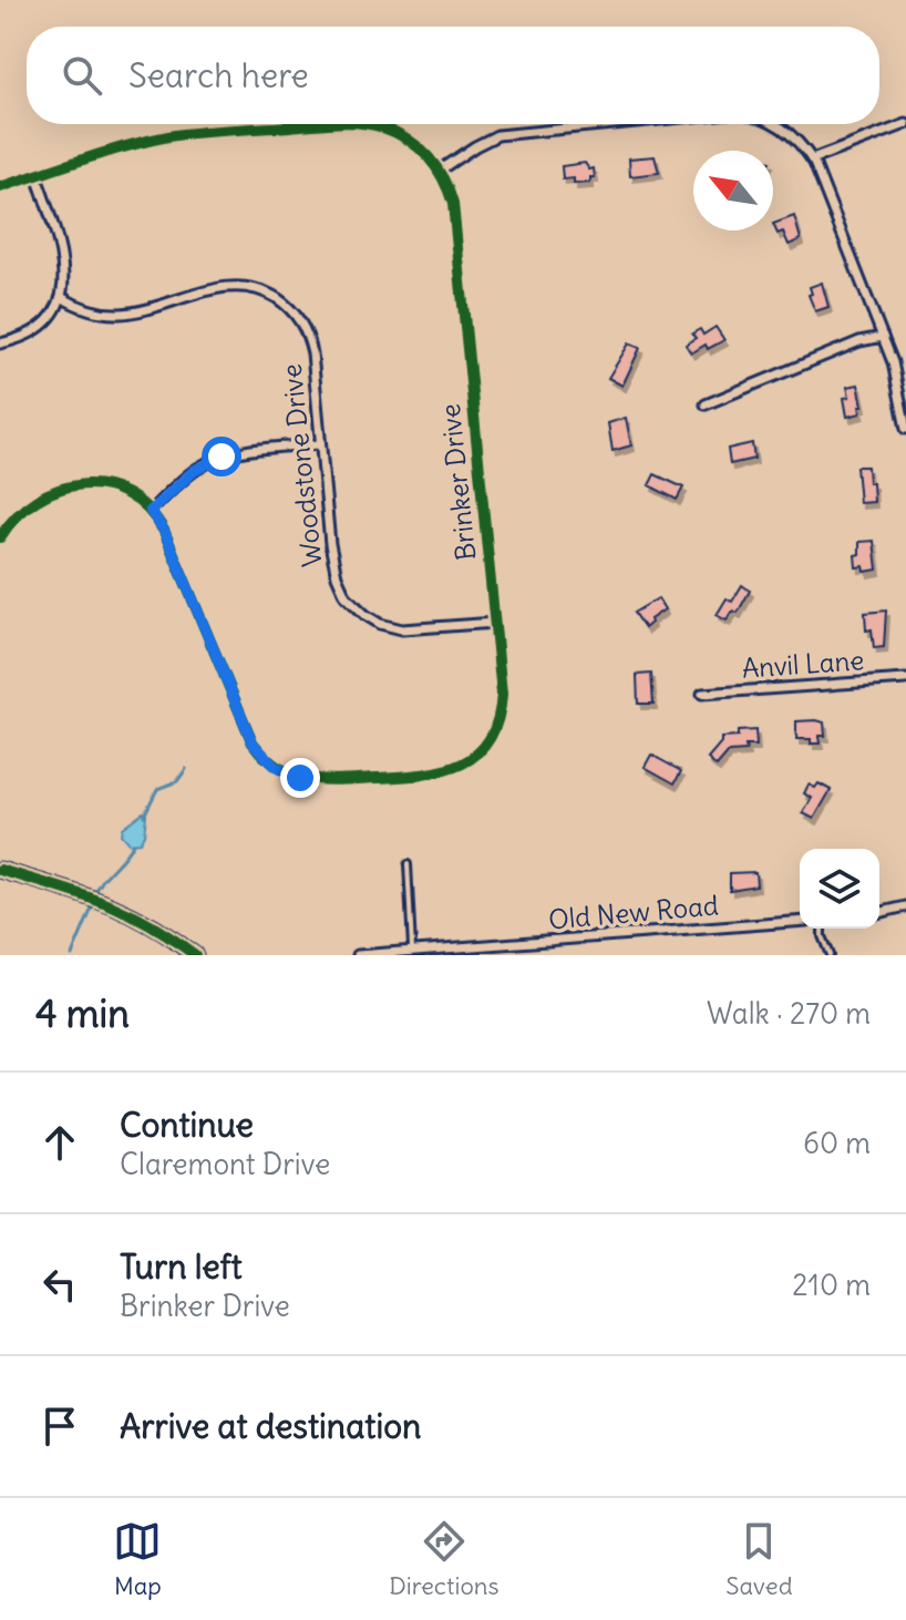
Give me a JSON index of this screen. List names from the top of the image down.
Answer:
{
  "streets": {
    "street": [
      "Woodstone Drive",
      "Brinker Drive",
      "Anvil Lane",
      "Old New Road"
    ]
  },
  "crossings": [
    ["Woodstone Drive", "Brinker Drive"]
  ],
  "north": "top left",
  "page": {
    "search": "Search here",
    "heading": ["4 min", "Walk · 270 m"],
    "list": [
      ["Continue", "Claremont Drive", "60 m"],
      ["Turn left", "Brinker Drive", "210 m"],
      "Arrive at destination"
    ],
    "nav": ["Map", "Directions", "Saved"]
  }
}
